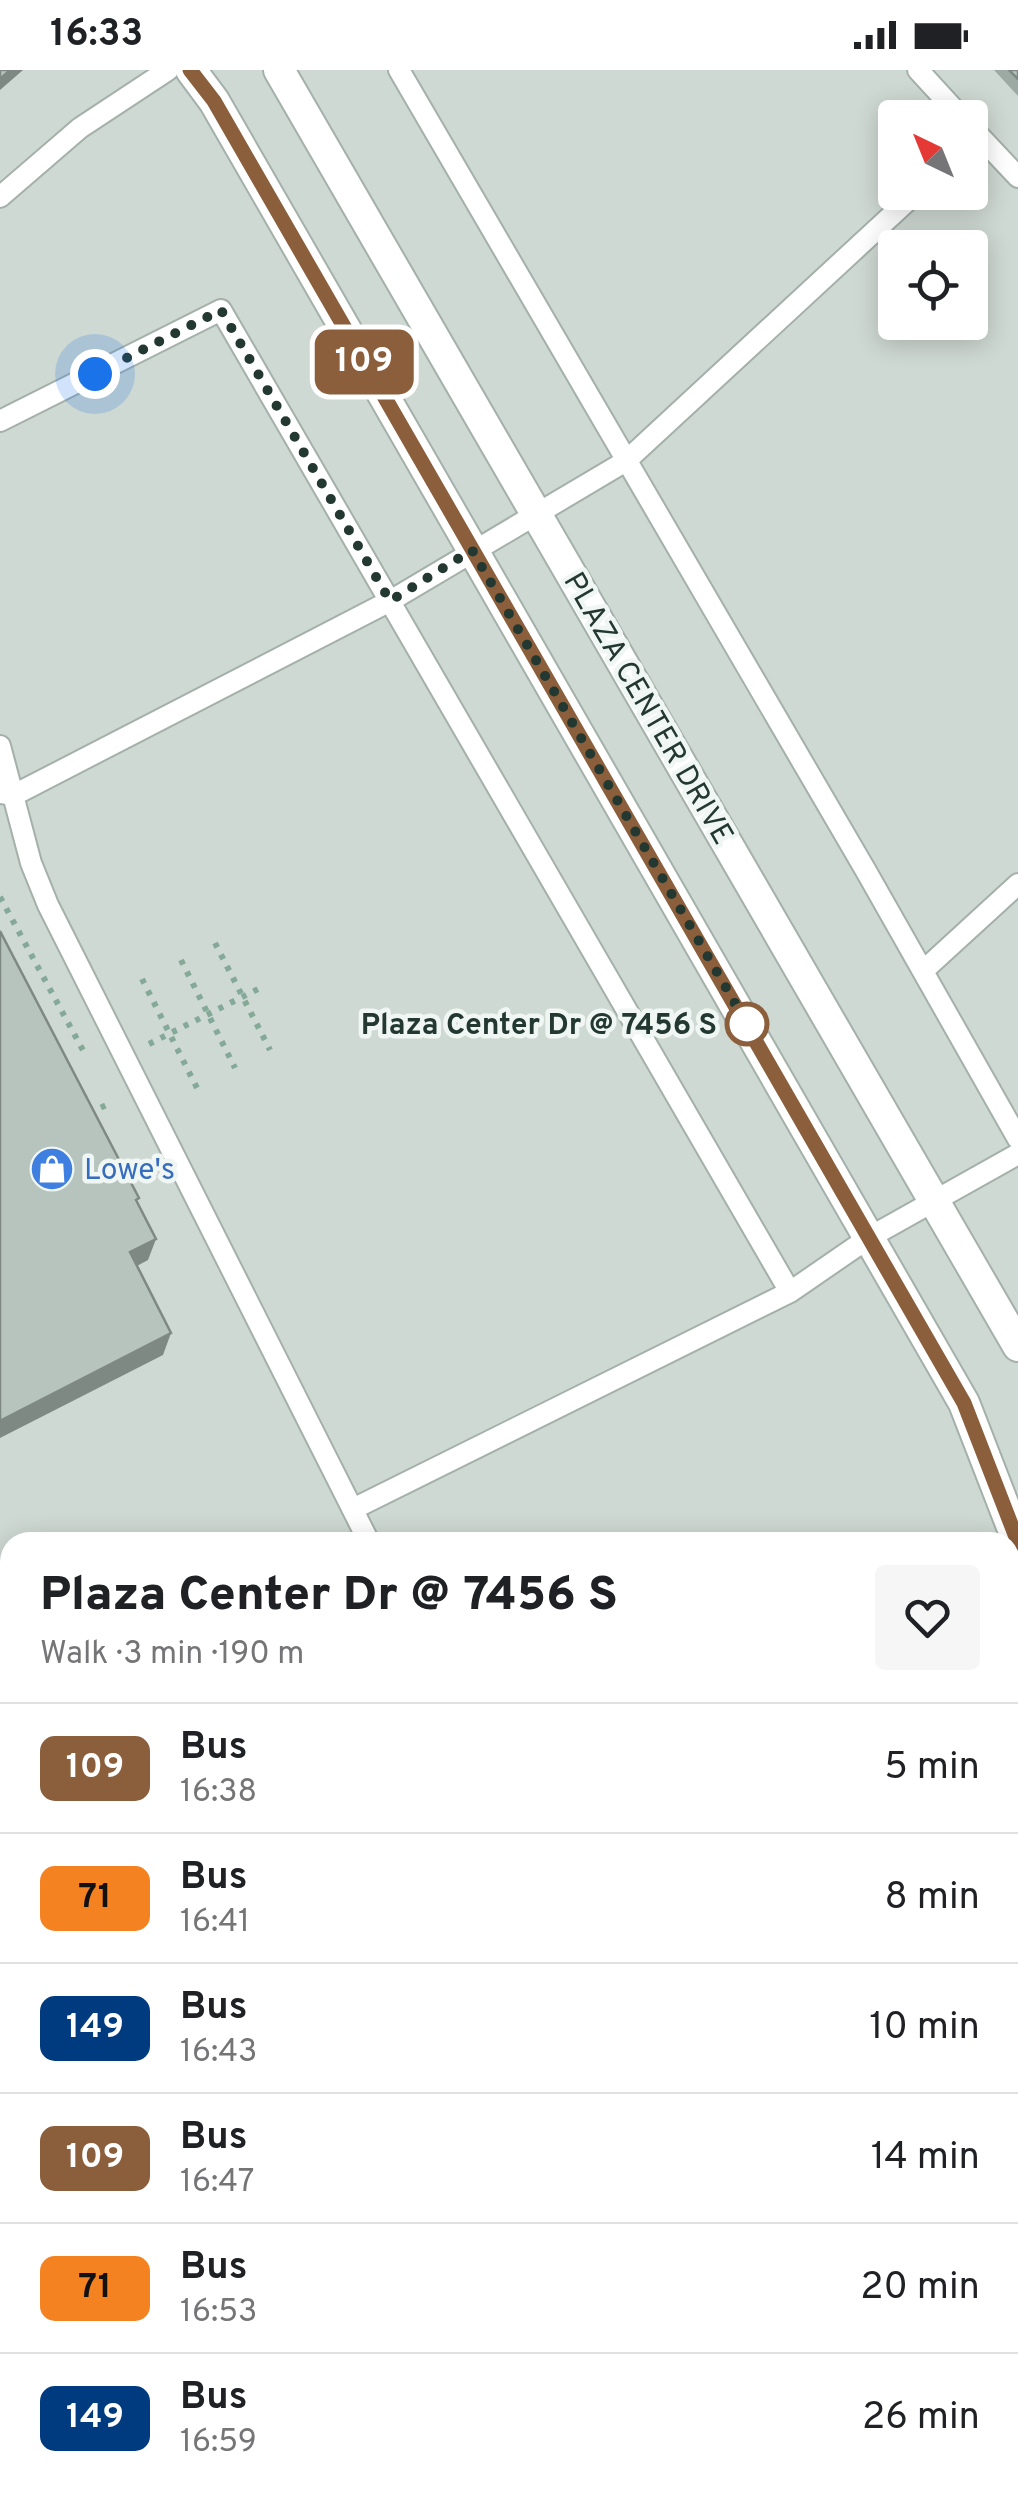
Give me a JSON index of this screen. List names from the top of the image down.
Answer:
{
  "streets": {
    "street": ["PLAZA CENTER DRIVE"]
  },
  "places": {
    "other": ["Plaza Center Dr @ 7456 S"],
    "shop": ["Lowe's"]
  },
  "lines": ["bus line 109"],
  "north": "top left",
  "page": {
    "status": "16:33",
    "on_map": "109",
    "heading": ["Plaza Center Dr @ 7456 S", "Walk · 3 min · 190 m"],
    "list": [
      {
        "mark": "109",
        "name": "Bus",
        "note": "16:38",
        "value": "5 min"
      },
      {
        "mark": "71",
        "name": "Bus",
        "note": "16:41",
        "value": "8 min"
      },
      {
        "mark": "149",
        "name": "Bus",
        "note": "16:43",
        "value": "10 min"
      },
      {
        "mark": "109",
        "name": "Bus",
        "note": "16:47",
        "value": "14 min"
      },
      {
        "mark": "71",
        "name": "Bus",
        "note": "16:53",
        "value": "20 min"
      },
      {
        "mark": "149",
        "name": "Bus",
        "note": "16:59",
        "value": "26 min"
      }
    ]
  }
}
